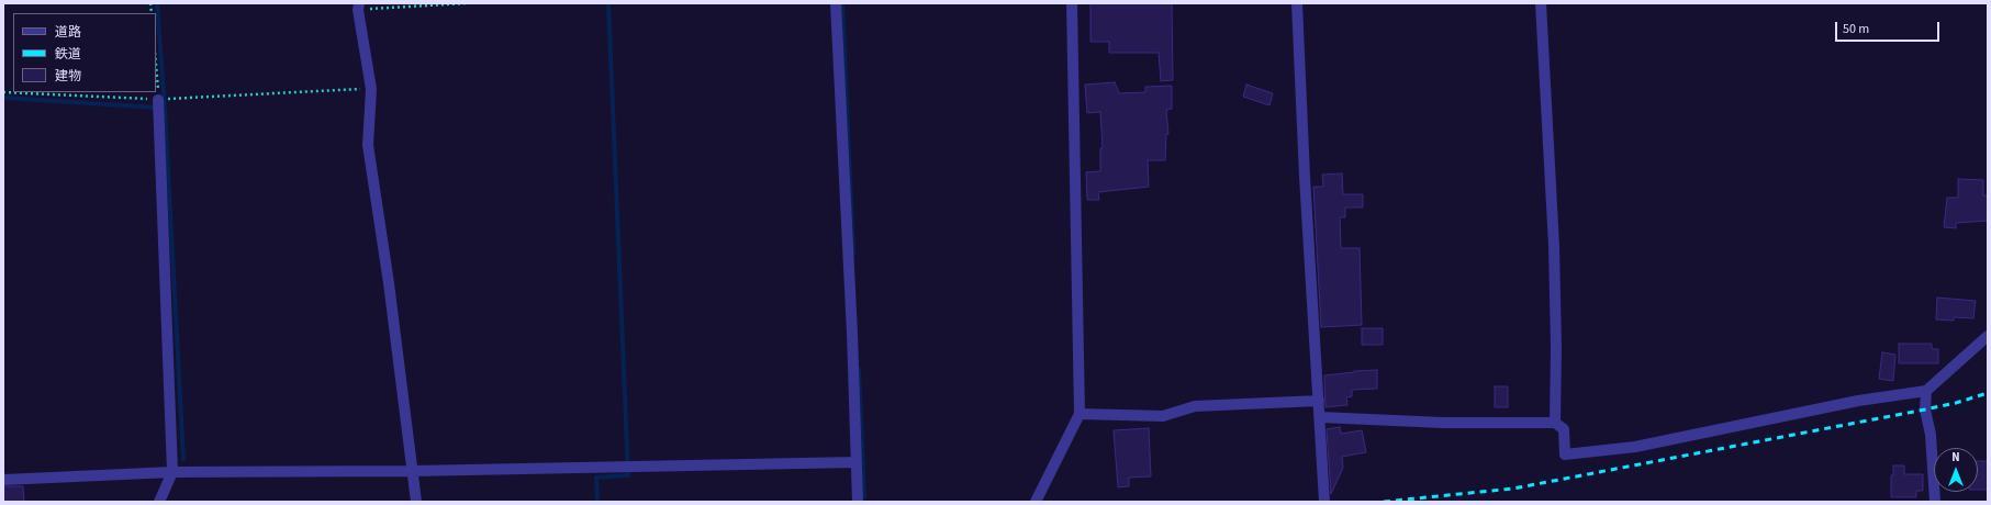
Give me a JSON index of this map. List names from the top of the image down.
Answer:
{
  "legend": ["道路", "鉄道", "建物"],
  "scale_bar": "50 m",
  "north": "top"
}
